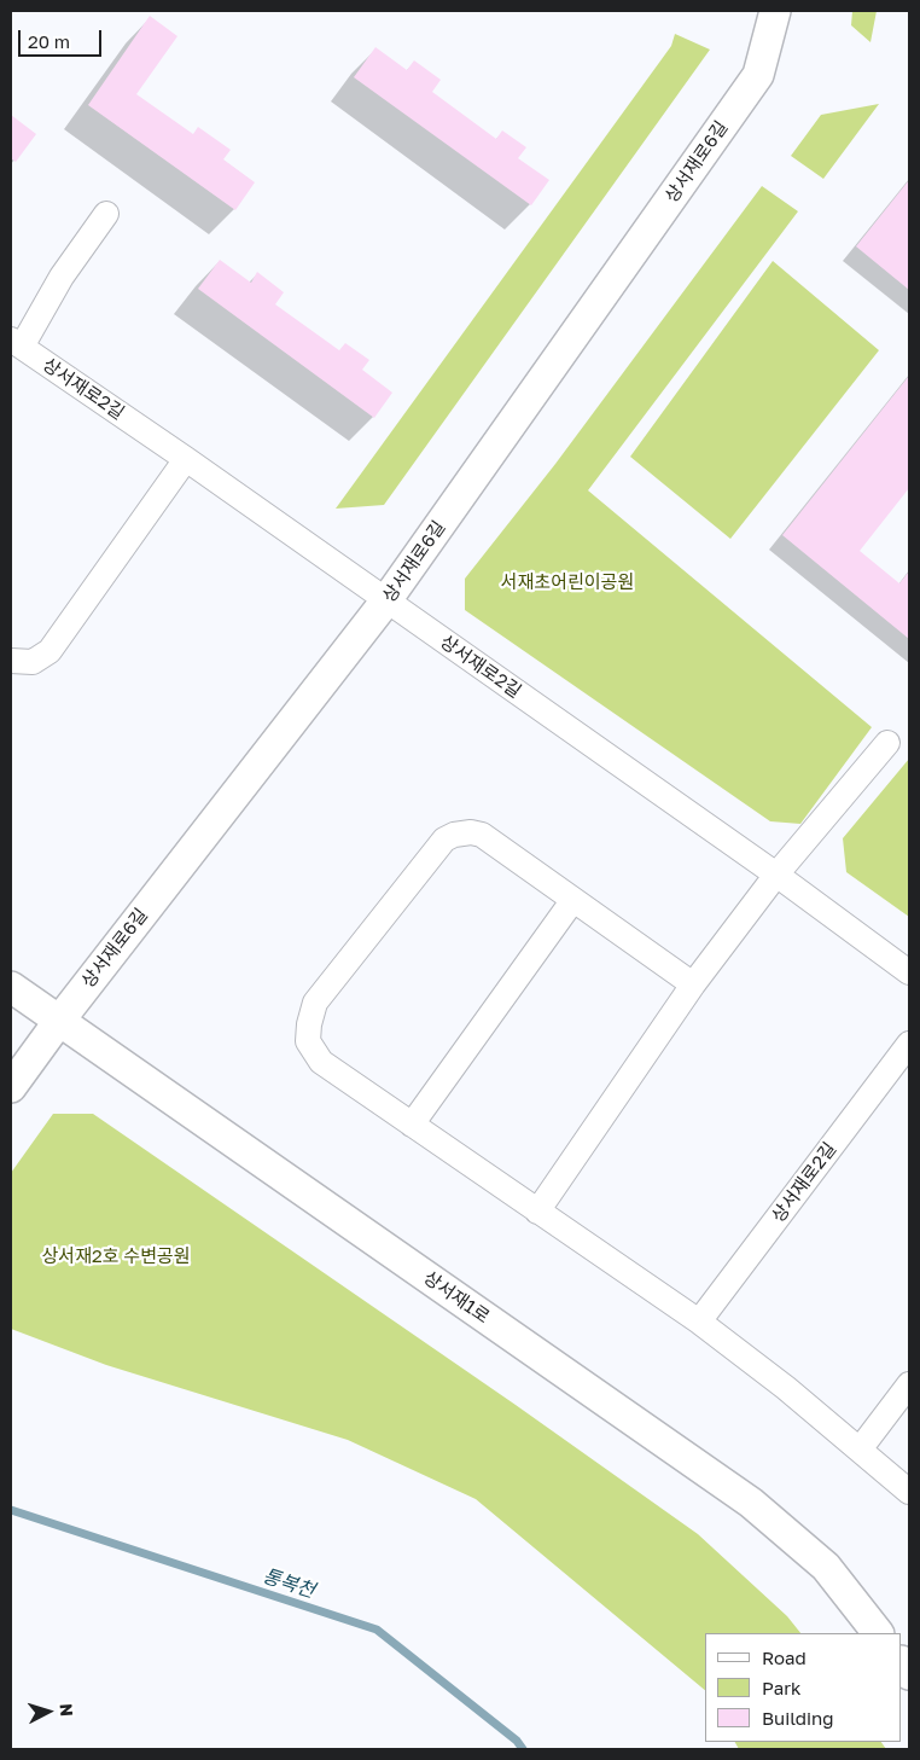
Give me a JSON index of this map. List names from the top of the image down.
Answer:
{
  "streets": {
    "street": ["상서재로6길", "상서재로2길", "상서재1로"]
  },
  "crossings": [
    ["상서재로6길", "상서재로2길"],
    ["상서재로6길", "상서재1로"]
  ],
  "water": ["통복천"],
  "parks": ["서재초어린이공원", "상서재2호 수변공원"],
  "legend": ["Road", "Park", "Building"],
  "scale_bar": "20 m",
  "north": "right"
}
